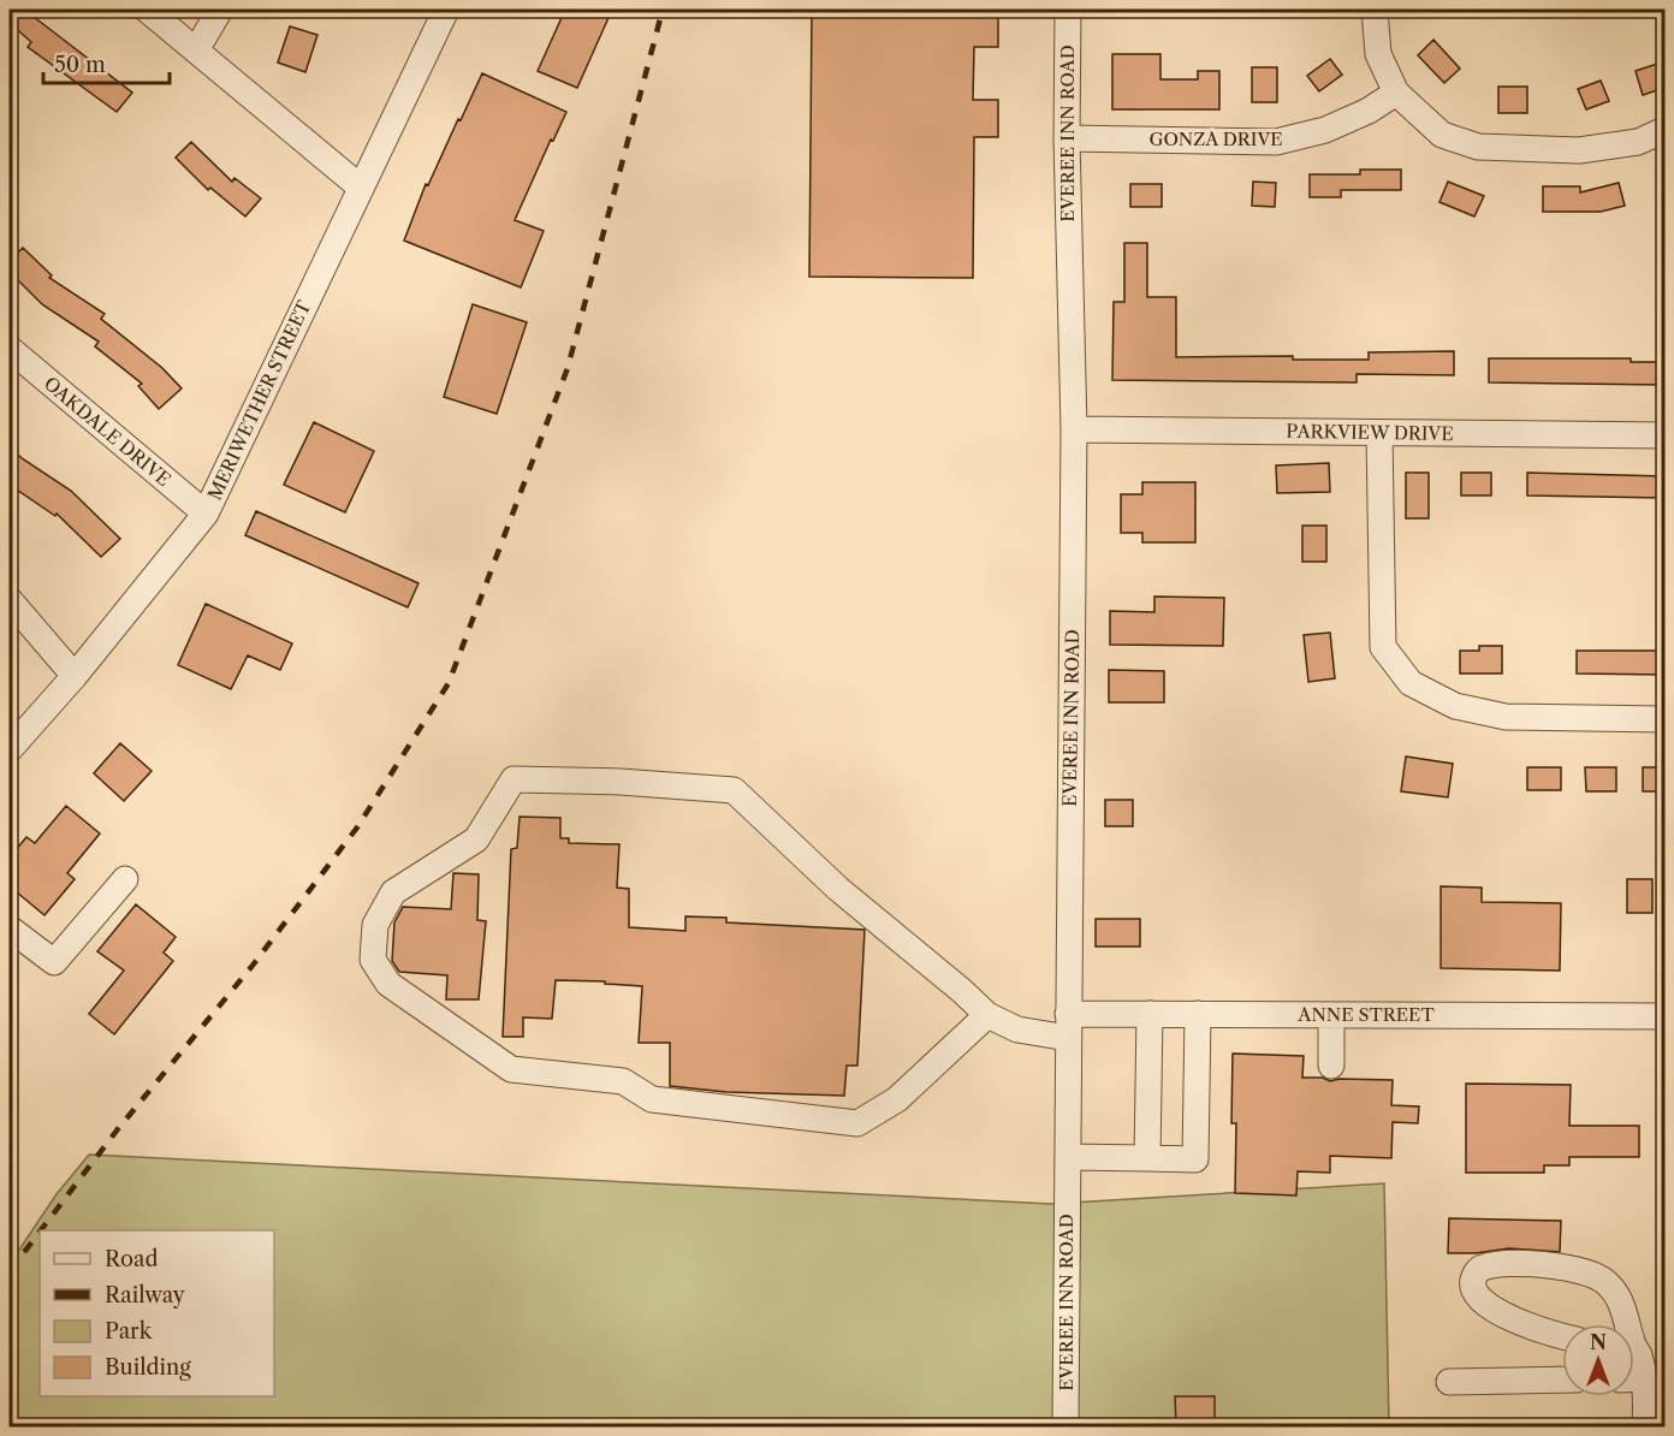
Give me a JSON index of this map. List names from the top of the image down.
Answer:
{
  "streets": {
    "street": [
      "EVEREE INN ROAD",
      "GONZA DRIVE",
      "MERIWETHER STREET",
      "OAKDALE DRIVE",
      "PARKVIEW DRIVE",
      "ANNE STREET"
    ]
  },
  "crossings": [
    ["EVEREE INN ROAD", "GONZA DRIVE"],
    ["EVEREE INN ROAD", "PARKVIEW DRIVE"],
    ["EVEREE INN ROAD", "ANNE STREET"],
    ["MERIWETHER STREET", "OAKDALE DRIVE"]
  ],
  "legend": [
    "Road",
    "Railway",
    "Park",
    "Building"
  ],
  "scale_bar": "50 m",
  "north": "top"
}
